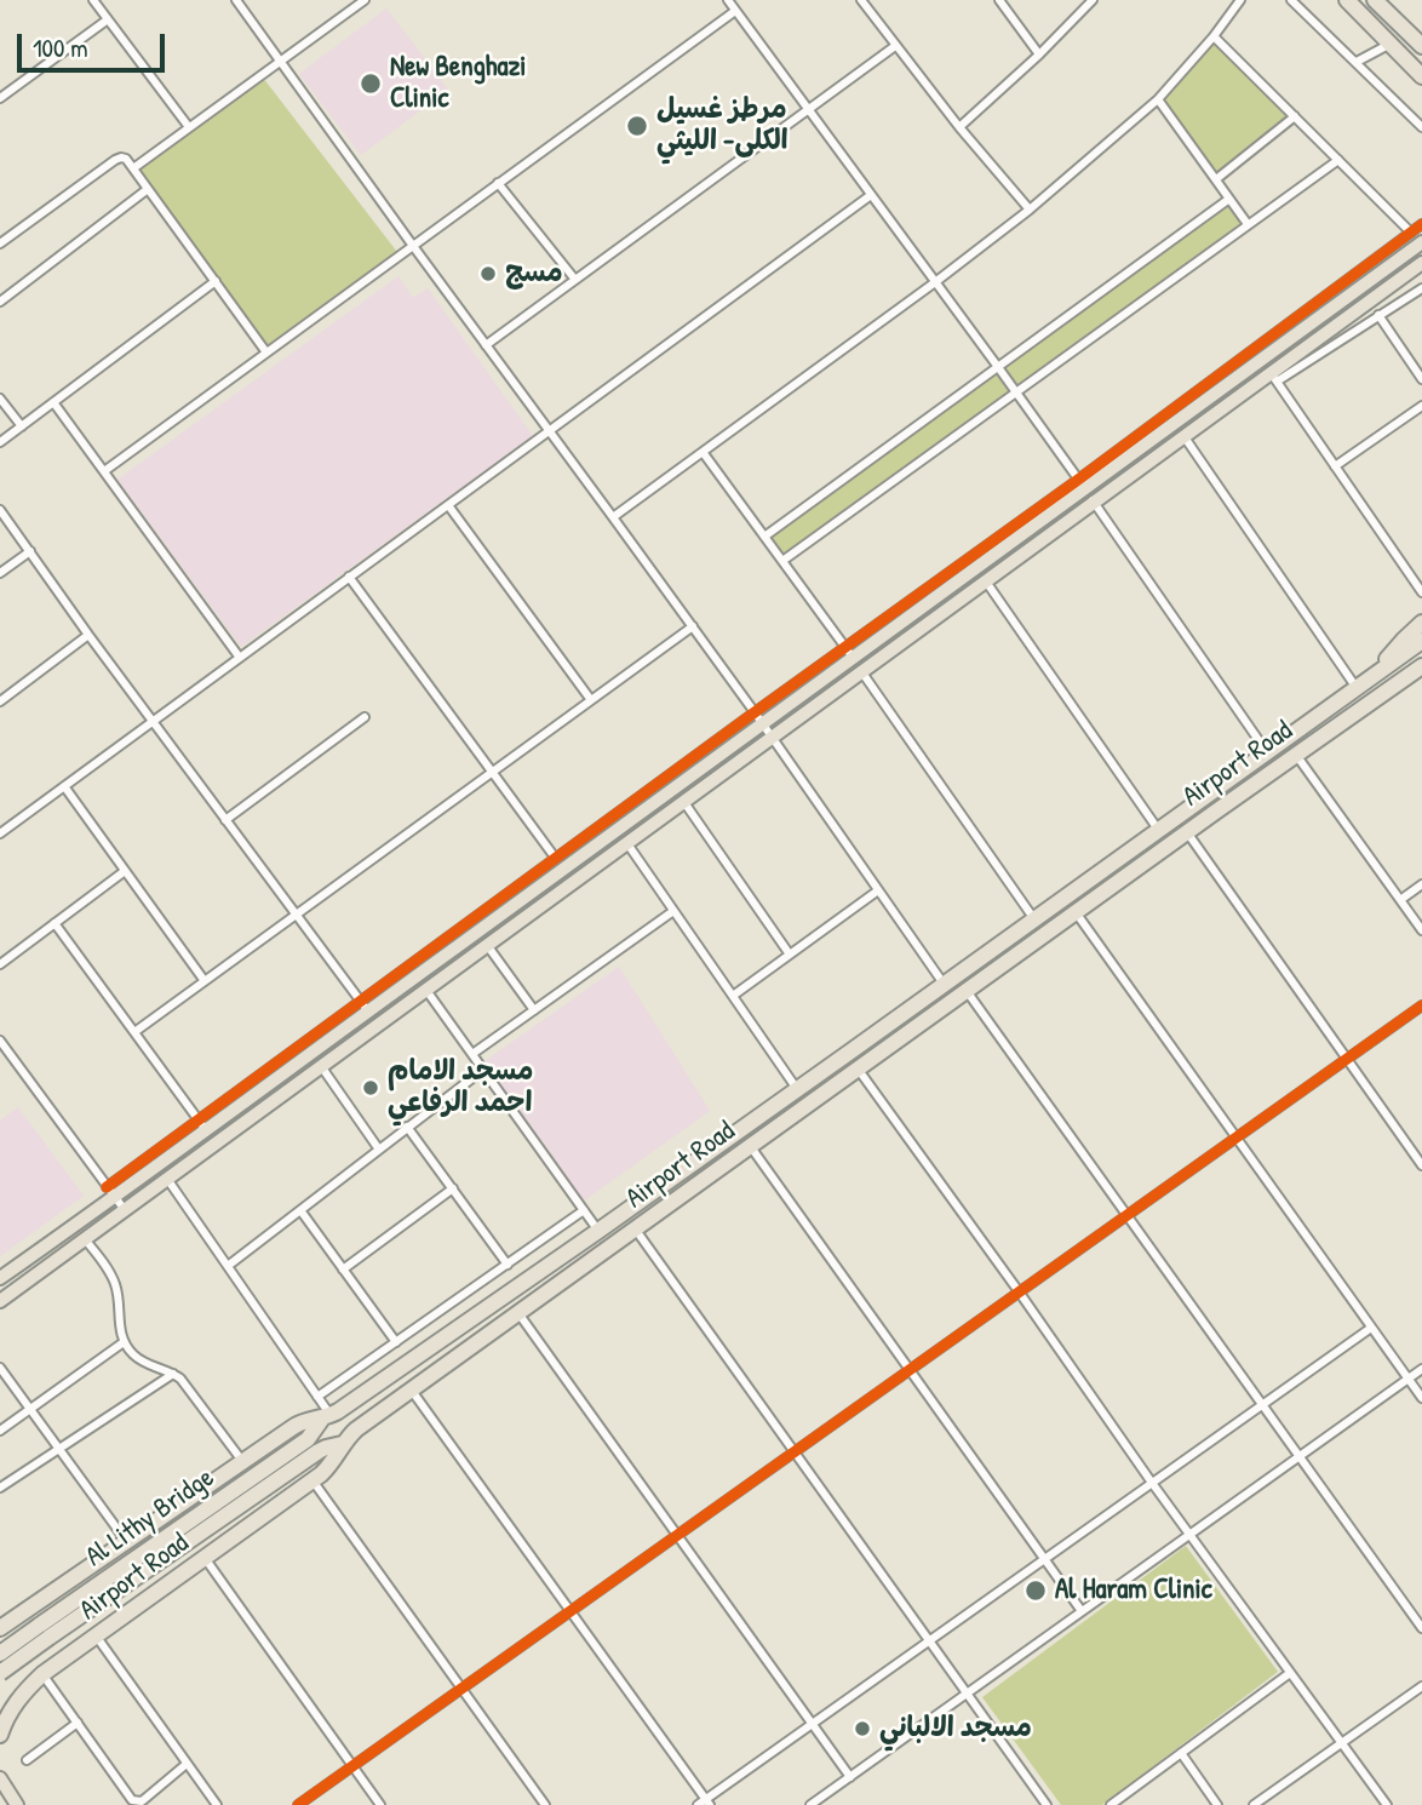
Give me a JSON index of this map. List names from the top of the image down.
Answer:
{
  "streets": {
    "highway": ["Airport Road", "Al Lithy Bridge"]
  },
  "crossings": [
    ["Airport Road", "Al Lithy Bridge"]
  ],
  "places": [
    "New Benghazi Clinic",
    "مرطز غسيل الكلى- الليثي",
    "مسج",
    "مسجد الامام احمد الرفاعي",
    "Al Haram Clinic",
    "مسجد الالباني"
  ],
  "scale_bar": "100 m"
}
